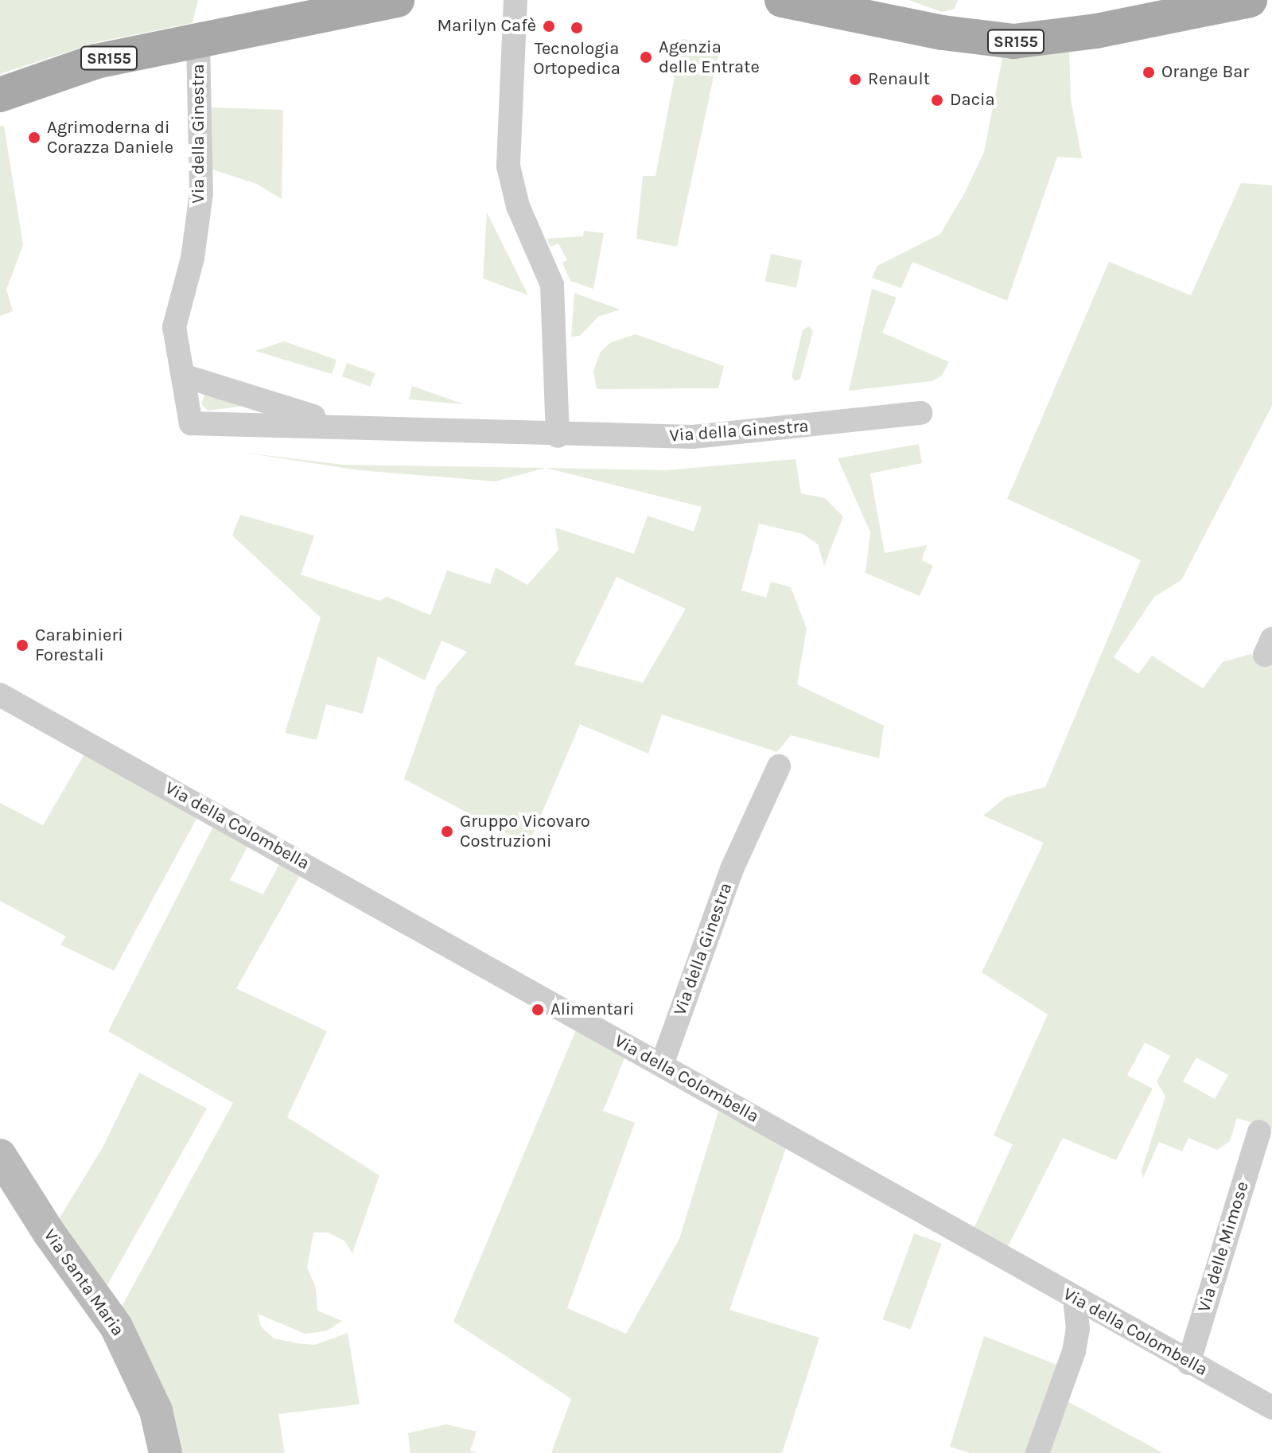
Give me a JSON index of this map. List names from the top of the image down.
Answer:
{
  "streets": {
    "main road": ["SR155"],
    "street": [
      "Via della Ginestra",
      "Via della Colombella",
      "Via delle Mimose",
      "Via Santa Maria"
    ]
  },
  "crossings": [
    ["SR155", "Via della Ginestra"],
    ["Via della Ginestra", "Via della Colombella"],
    ["Via della Colombella", "Via delle Mimose"]
  ],
  "places": [
    "Marilyn Cafè",
    "Tecnologia Ortopedica",
    "Agenzia delle Entrate",
    "Orange Bar",
    "Renault",
    "Dacia",
    "Agrimoderna di Corazza Daniele",
    "Carabinieri Forestali",
    "Gruppo Vicovaro Costruzioni",
    "Alimentari"
  ]
}
